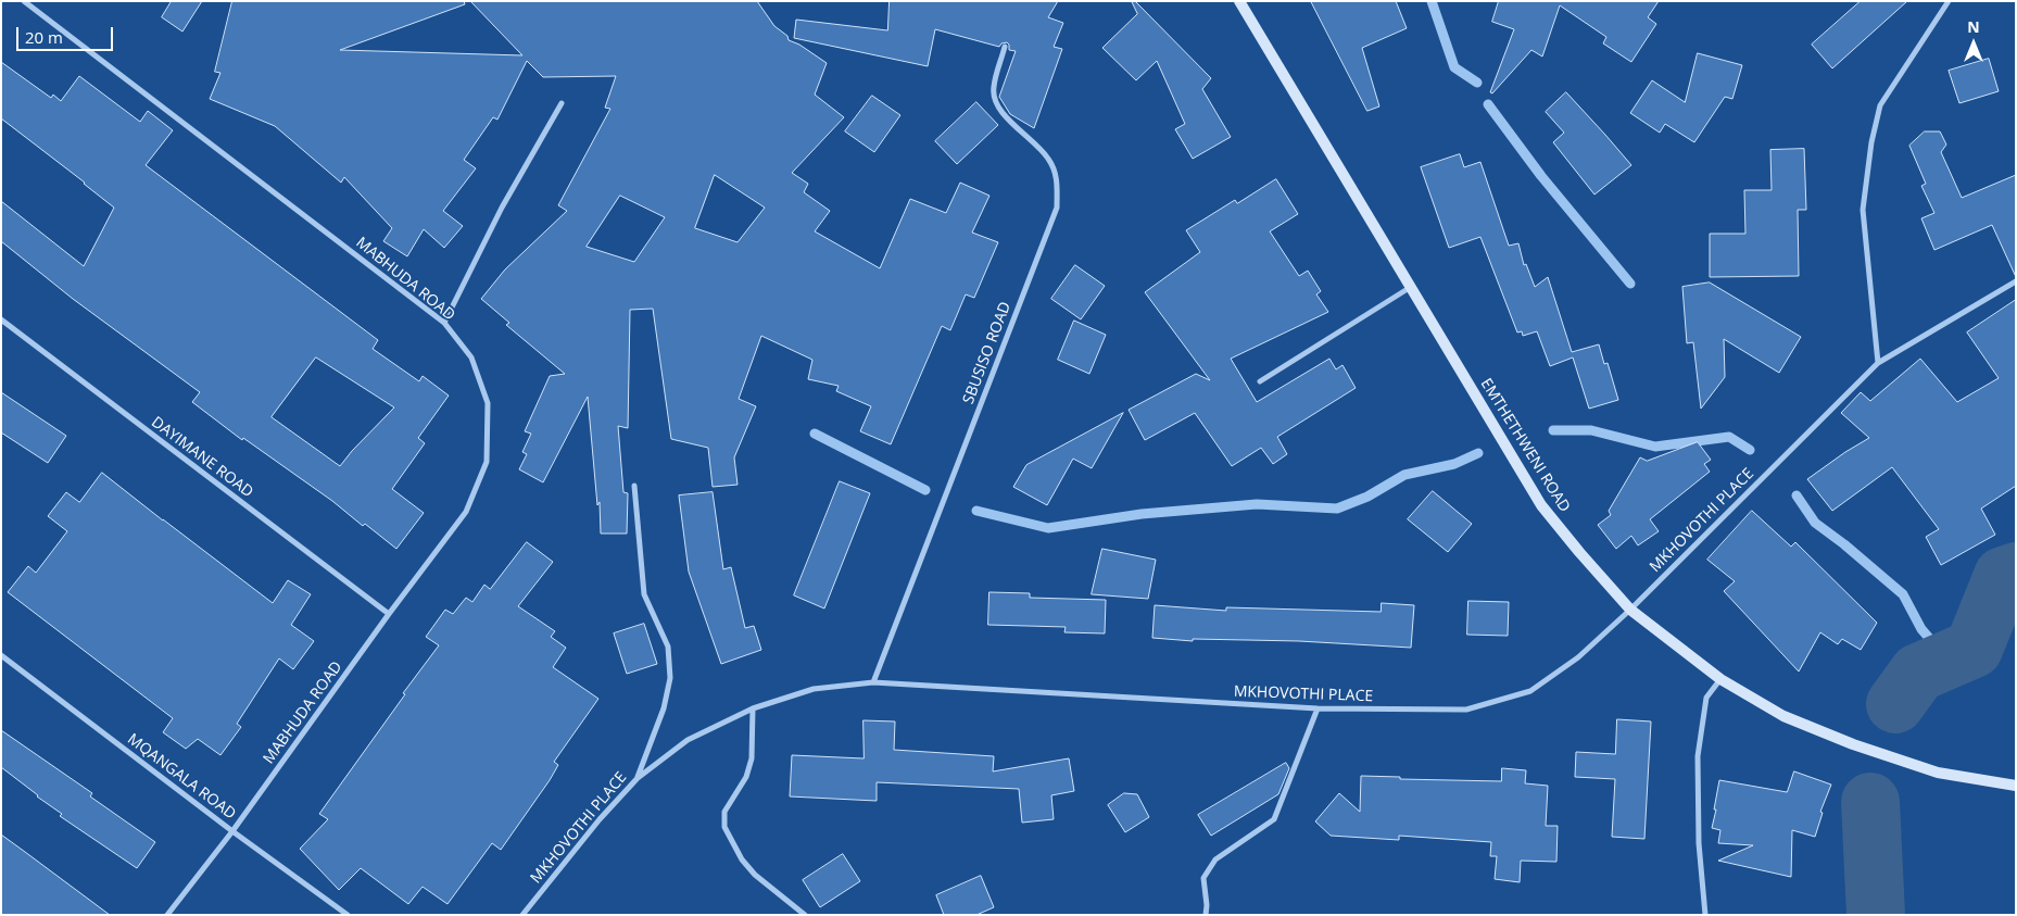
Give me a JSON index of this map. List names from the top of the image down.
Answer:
{
  "streets": {
    "street": [
      "MABHUDA ROAD",
      "SBUSISO ROAD",
      "EMTHETHWENI ROAD",
      "DAYIMANE ROAD",
      "MKHOVOTHI PLACE",
      "MQANGALA ROAD"
    ]
  },
  "crossings": [
    ["MABHUDA ROAD", "DAYIMANE ROAD"],
    ["MABHUDA ROAD", "MQANGALA ROAD"],
    ["SBUSISO ROAD", "MKHOVOTHI PLACE"],
    ["EMTHETHWENI ROAD", "MKHOVOTHI PLACE"]
  ],
  "scale_bar": "20 m",
  "north": "top"
}
